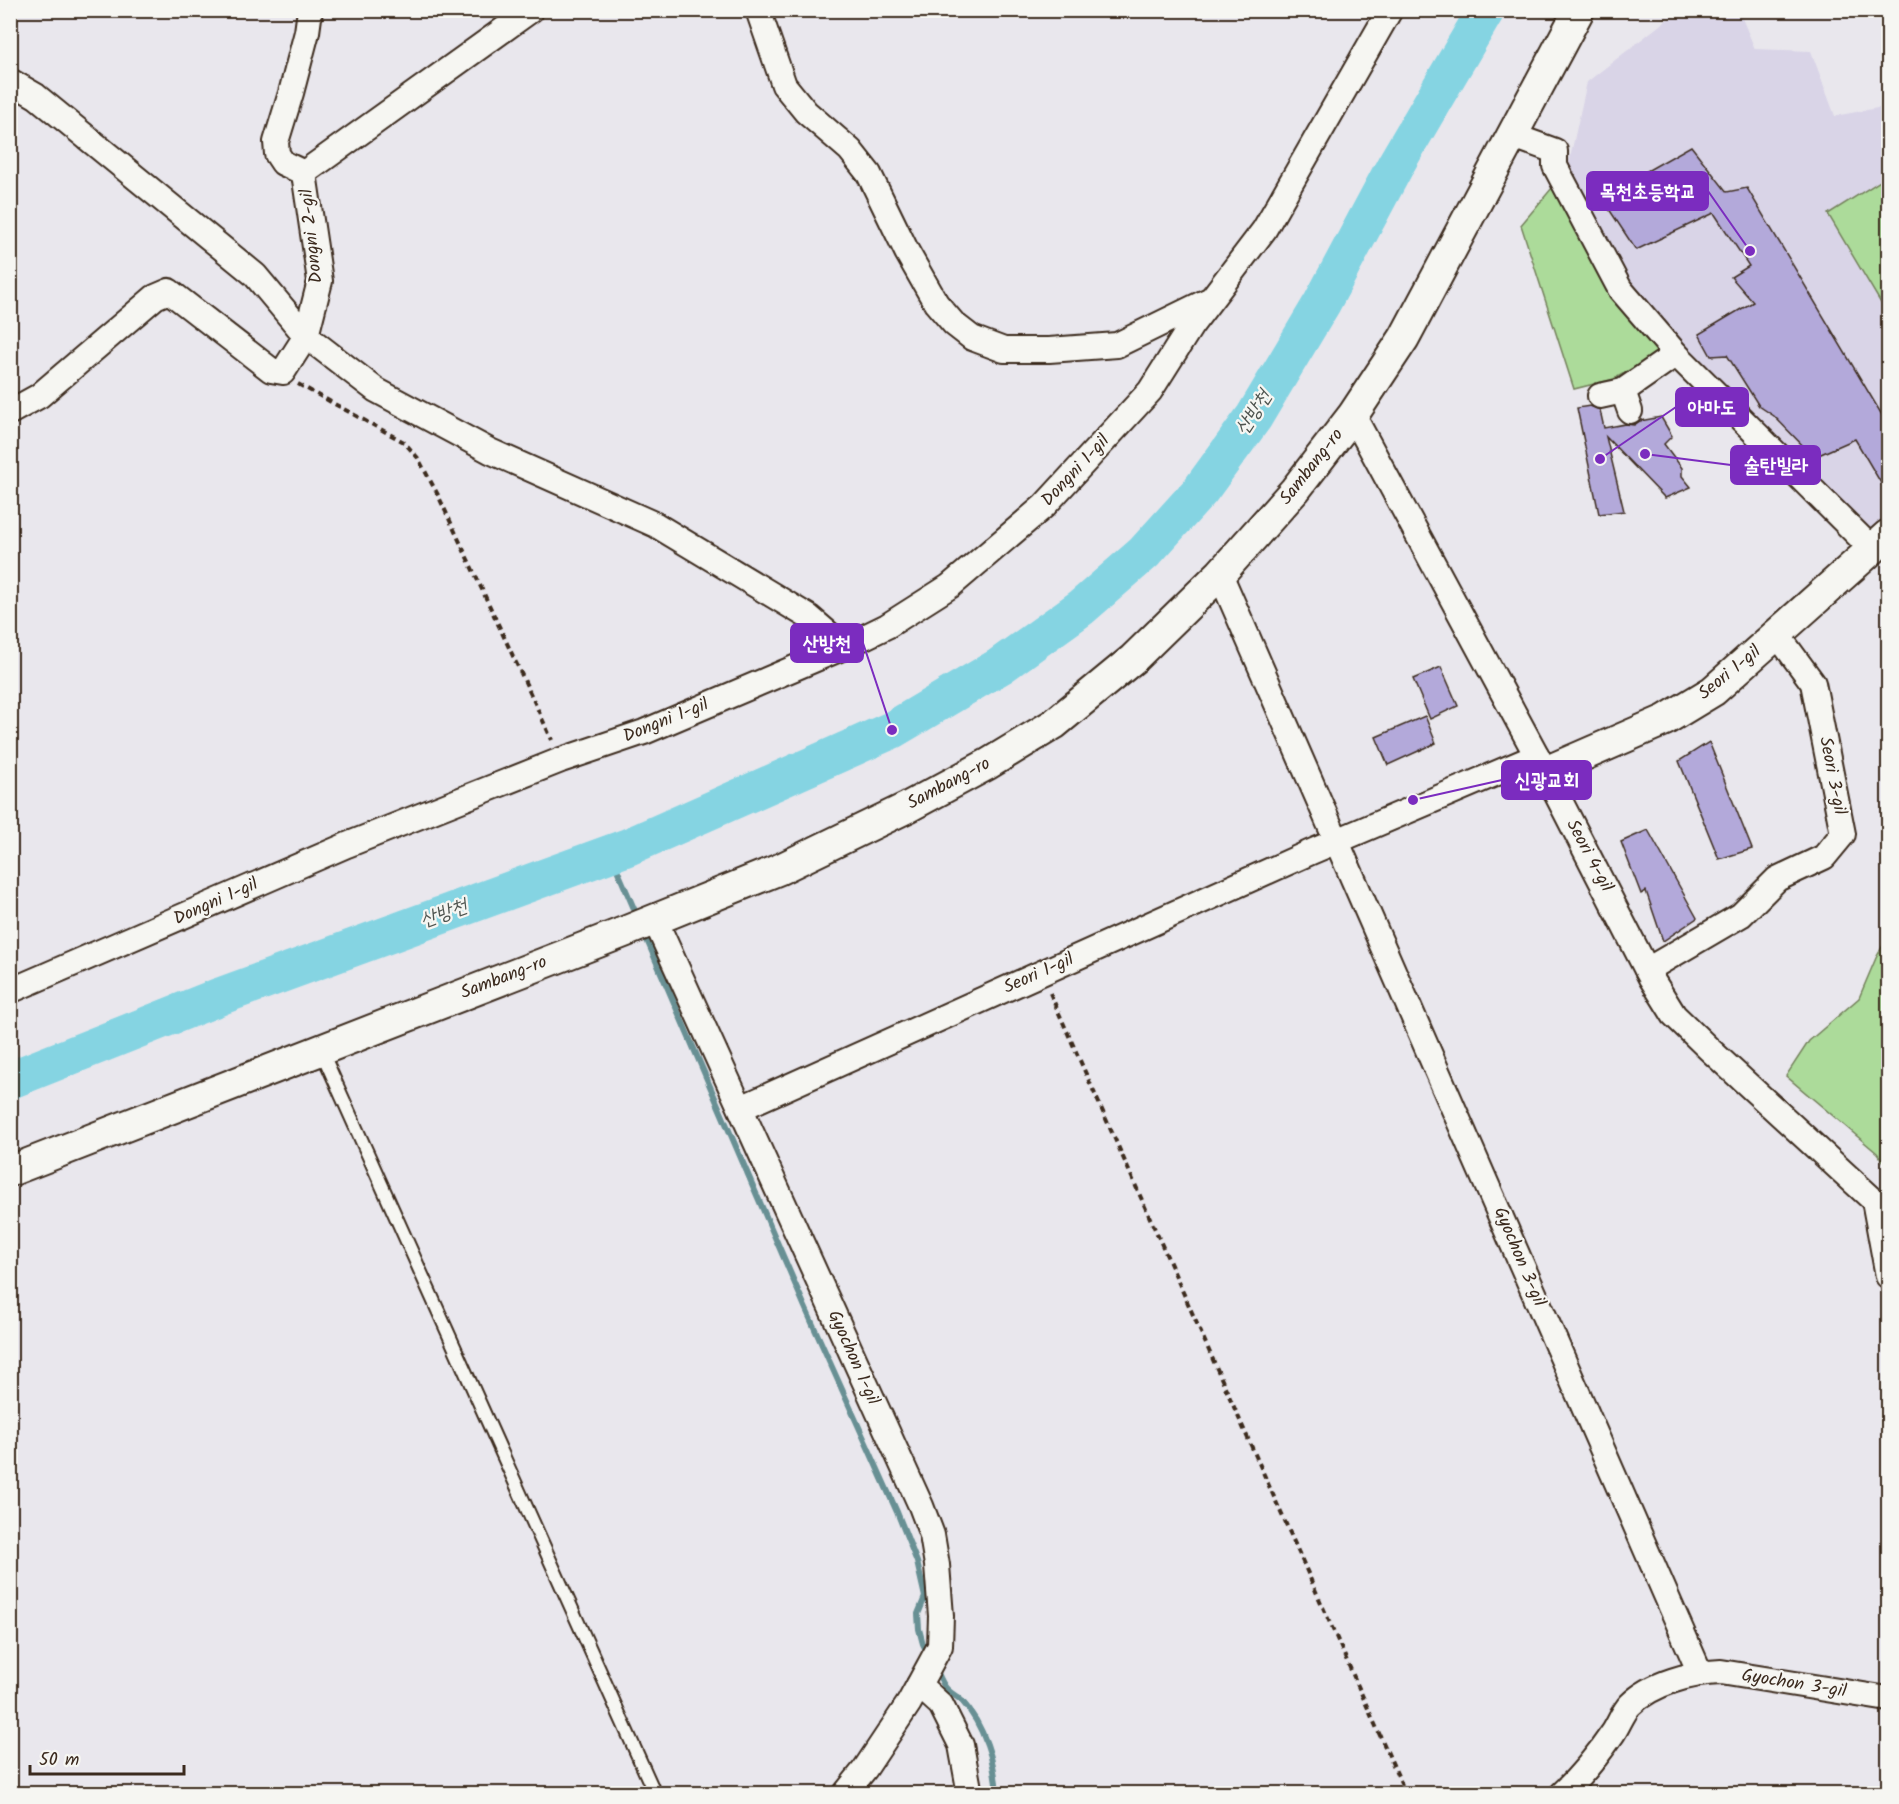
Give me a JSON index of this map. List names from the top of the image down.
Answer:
{
  "streets": {
    "street": [
      "Dongni 2-gil",
      "Sambang-ro",
      "Dongni 1-gil",
      "Seori 1-gil",
      "Seori 3-gil",
      "Seori 4-gil",
      "Gyochon 3-gil",
      "Gyochon 1-gil"
    ]
  },
  "crossings": [
    ["Sambang-ro", "Seori 4-gil"],
    ["Sambang-ro", "Gyochon 1-gil"],
    ["Seori 1-gil", "Seori 3-gil"],
    ["Seori 1-gil", "Seori 4-gil"],
    ["Seori 1-gil", "Gyochon 3-gil"],
    ["Seori 1-gil", "Gyochon 1-gil"],
    ["Seori 3-gil", "Seori 4-gil"]
  ],
  "water": ["산방천"],
  "places": [
    "목천초등학교",
    "술탄빌라",
    "아마도",
    "산방천",
    "신광교회"
  ],
  "scale_bar": "50 m"
}
